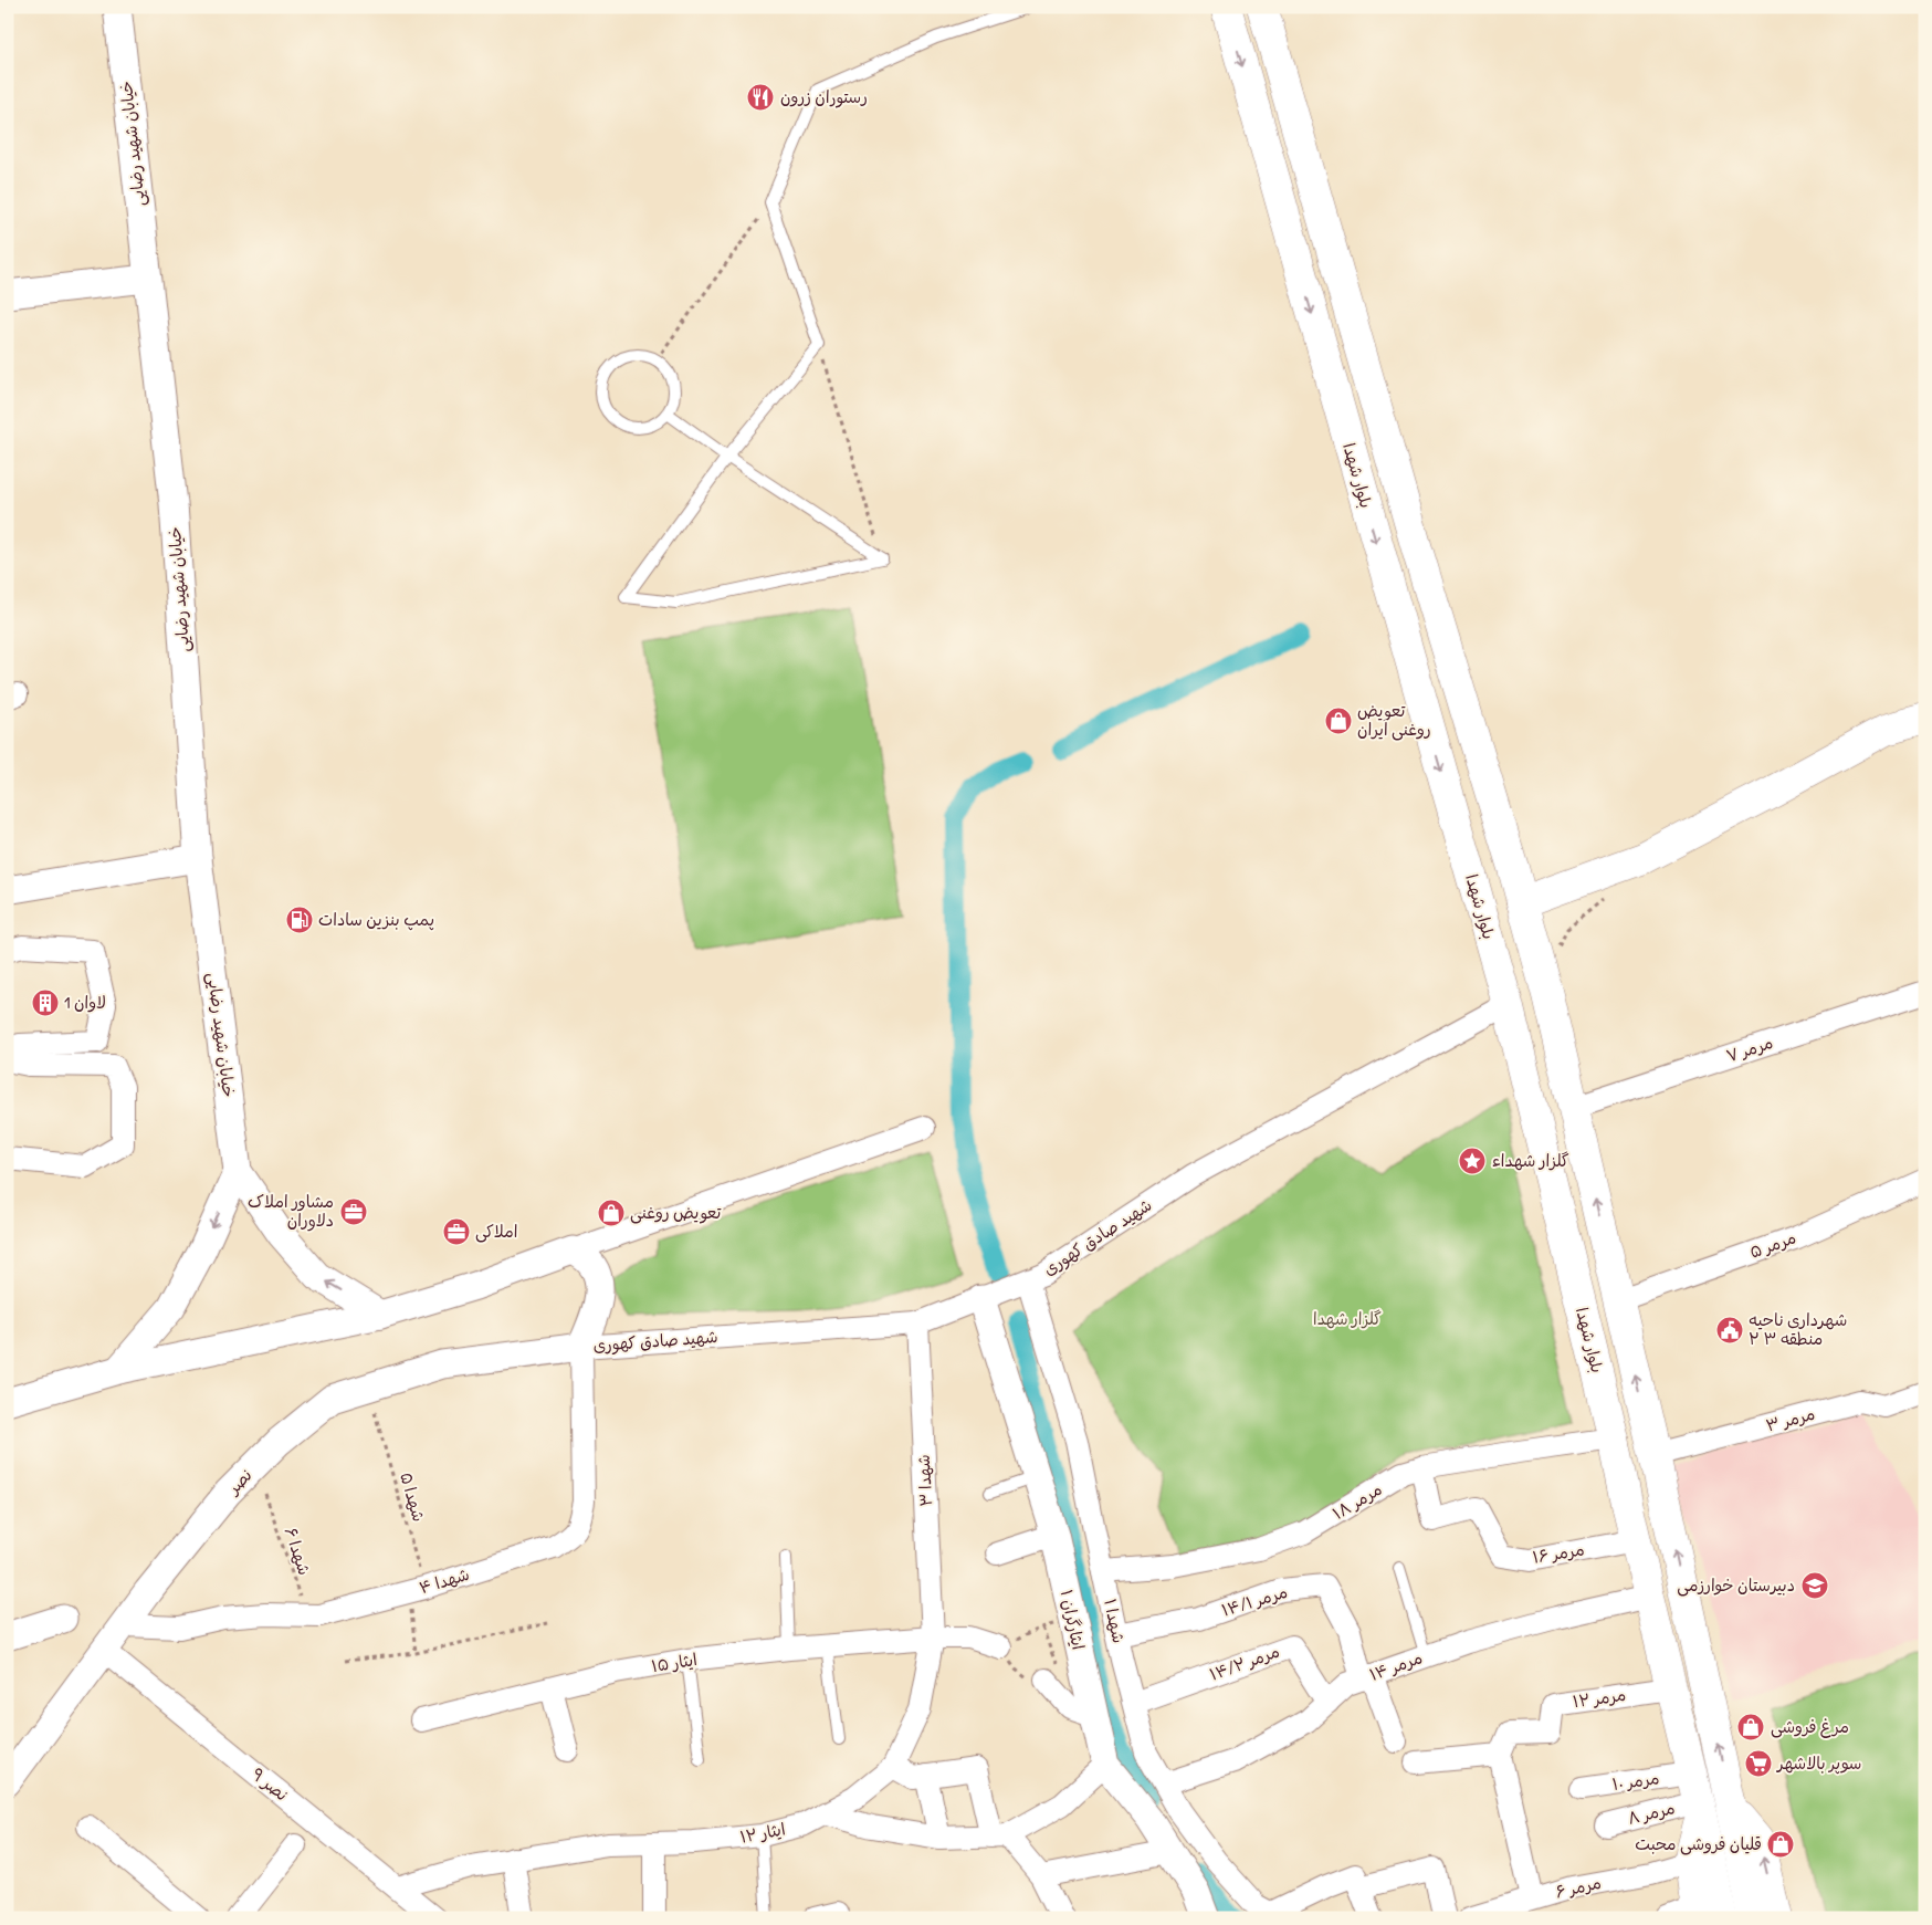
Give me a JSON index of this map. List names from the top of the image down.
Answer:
{
  "streets": {
    "main road": ["بلوار شهدا"],
    "street": [
      "خیابان شهید رضایی",
      "مرمر ۷",
      "شهید صادق کهوری",
      "مرمر ۵",
      "مرمر ۳",
      "شهدا ۳",
      "نصر",
      "مرمر ۱۸",
      "مرمر ۱۶",
      "شهدا ۴",
      "مرمر ۱۴/۱",
      "ایثارگران ۱",
      "شهدا ۱",
      "ایثار ۱۵",
      "مرمر ۱۴/۲",
      "مرمر ۱۴",
      "مرمر ۱۲",
      "مرمر ۱۰",
      "نصر ۹",
      "مرمر ۸",
      "ایثار ۱۲",
      "مرمر ۶"
    ],
    "path": ["شهدا ۵", "شهدا ۶"]
  },
  "crossings": [
    ["بلوار شهدا", "شهید صادق کهوری"],
    ["بلوار شهدا", "مرمر ۱۸"],
    ["بلوار شهدا", "مرمر ۱۶"],
    ["بلوار شهدا", "مرمر ۱۴"],
    ["بلوار شهدا", "مرمر ۱۲"],
    ["بلوار شهدا", "مرمر ۱۰"],
    ["بلوار شهدا", "مرمر ۸"],
    ["شهید صادق کهوری", "شهدا ۳"],
    ["شهید صادق کهوری", "نصر"],
    ["شهید صادق کهوری", "شهدا ۴"],
    ["شهید صادق کهوری", "ایثارگران ۱"],
    ["شهید صادق کهوری", "شهدا ۱"],
    ["شهدا ۳", "ایثار ۱۵"],
    ["شهدا ۳", "ایثار ۱۲"],
    ["نصر", "شهدا ۴"],
    ["نصر", "نصر ۹"],
    ["شهدا ۵", "شهدا ۴"],
    ["مرمر ۱۸", "مرمر ۱۶"],
    ["مرمر ۱۸", "شهدا ۱"],
    ["شهدا ۶", "شهدا ۴"],
    ["مرمر ۱۴/۱", "شهدا ۱"],
    ["مرمر ۱۴/۱", "مرمر ۱۴"],
    ["شهدا ۱", "مرمر ۱۴/۲"],
    ["شهدا ۱", "مرمر ۱۴"],
    ["مرمر ۱۴/۲", "مرمر ۱۴"],
    ["نصر ۹", "ایثار ۱۲"]
  ],
  "parks": ["گلزار شهدا"],
  "places": {
    "restaurant": ["رستوران زرون"],
    "shop": [
      "تعویض روغنی ایران",
      "تعویض روغنی",
      "مرغ فروشی",
      "قلیان فروشی محبت"
    ],
    "fuel station": ["پمپ بنزین سادات"],
    "building": ["لاوان 1"],
    "place": ["گلزار شهداء"],
    "office": ["مشاور املاک دلاوران", "املاکی"],
    "public building": ["شهرداری ناحیه ۲ منطقه ۳"],
    "school or university": ["دبیرستان خوارزمی"],
    "supermarket": ["سوپر بالاشهر"]
  }
}
